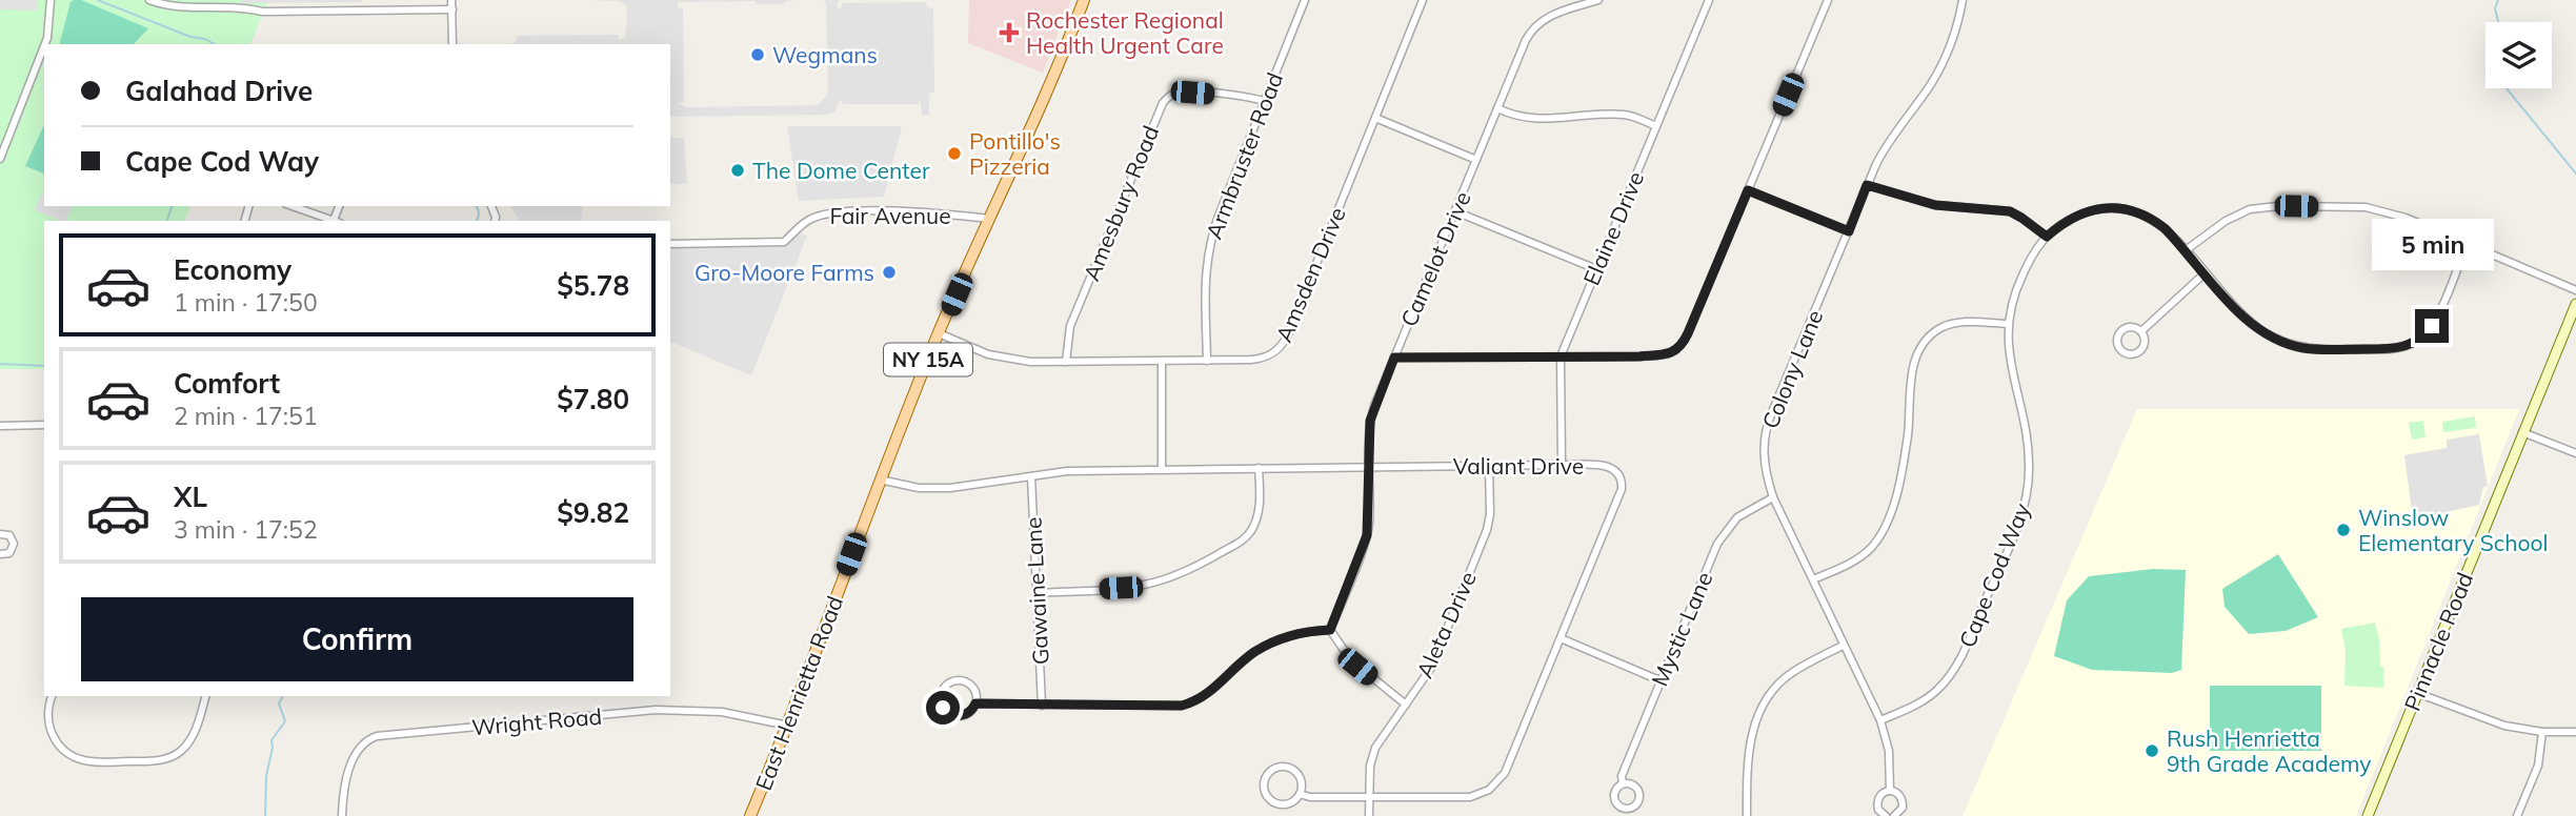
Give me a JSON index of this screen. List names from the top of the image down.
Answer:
{
  "streets": {
    "main road": ["NY 15A", "Pinnacle Road", "East Henrietta Road"],
    "street": [
      "Armbruster Road",
      "Amesbury Road",
      "Fair Avenue",
      "Elaine Drive",
      "Camelot Drive",
      "Amsden Drive",
      "Colony Lane",
      "Valiant Drive",
      "Cape Cod Way",
      "Gawaine Lane",
      "Aleta Drive",
      "Mystic Lane",
      "Wright Road"
    ]
  },
  "crossings": [
    ["Armbruster Road", "Amesbury Road"],
    ["Armbruster Road", "Amsden Drive"],
    ["Amesbury Road", "Amsden Drive"],
    ["Fair Avenue", "East Henrietta Road"],
    ["Elaine Drive", "Valiant Drive"],
    ["Camelot Drive", "Valiant Drive"],
    ["Amsden Drive", "East Henrietta Road"],
    ["Colony Lane", "Cape Cod Way"],
    ["Colony Lane", "Mystic Lane"],
    ["Valiant Drive", "Gawaine Lane"],
    ["Valiant Drive", "Aleta Drive"],
    ["Valiant Drive", "East Henrietta Road"],
    ["East Henrietta Road", "Wright Road"]
  ],
  "places": {
    "health": ["Rochester Regional Health Urgent Care"],
    "other": [
      "Wegmans",
      "Pontillo's Pizzeria",
      "The Dome Center",
      "Gro-Moore Farms",
      "Winslow Elementary School",
      "Rush Henrietta 9th Grade Academy"
    ]
  },
  "page": {
    "banner": ["Galahad Drive", "Cape Cod Way"],
    "bubble": "5 min",
    "list": [
      {
        "name": "Economy",
        "note": "1 min · 17:50",
        "value": "$5.78"
      },
      {
        "name": "Comfort",
        "note": "2 min · 17:51",
        "value": "$7.80"
      },
      {
        "name": "XL",
        "note": "3 min · 17:52",
        "value": "$9.82"
      }
    ],
    "buttons": "Confirm"
  }
}
